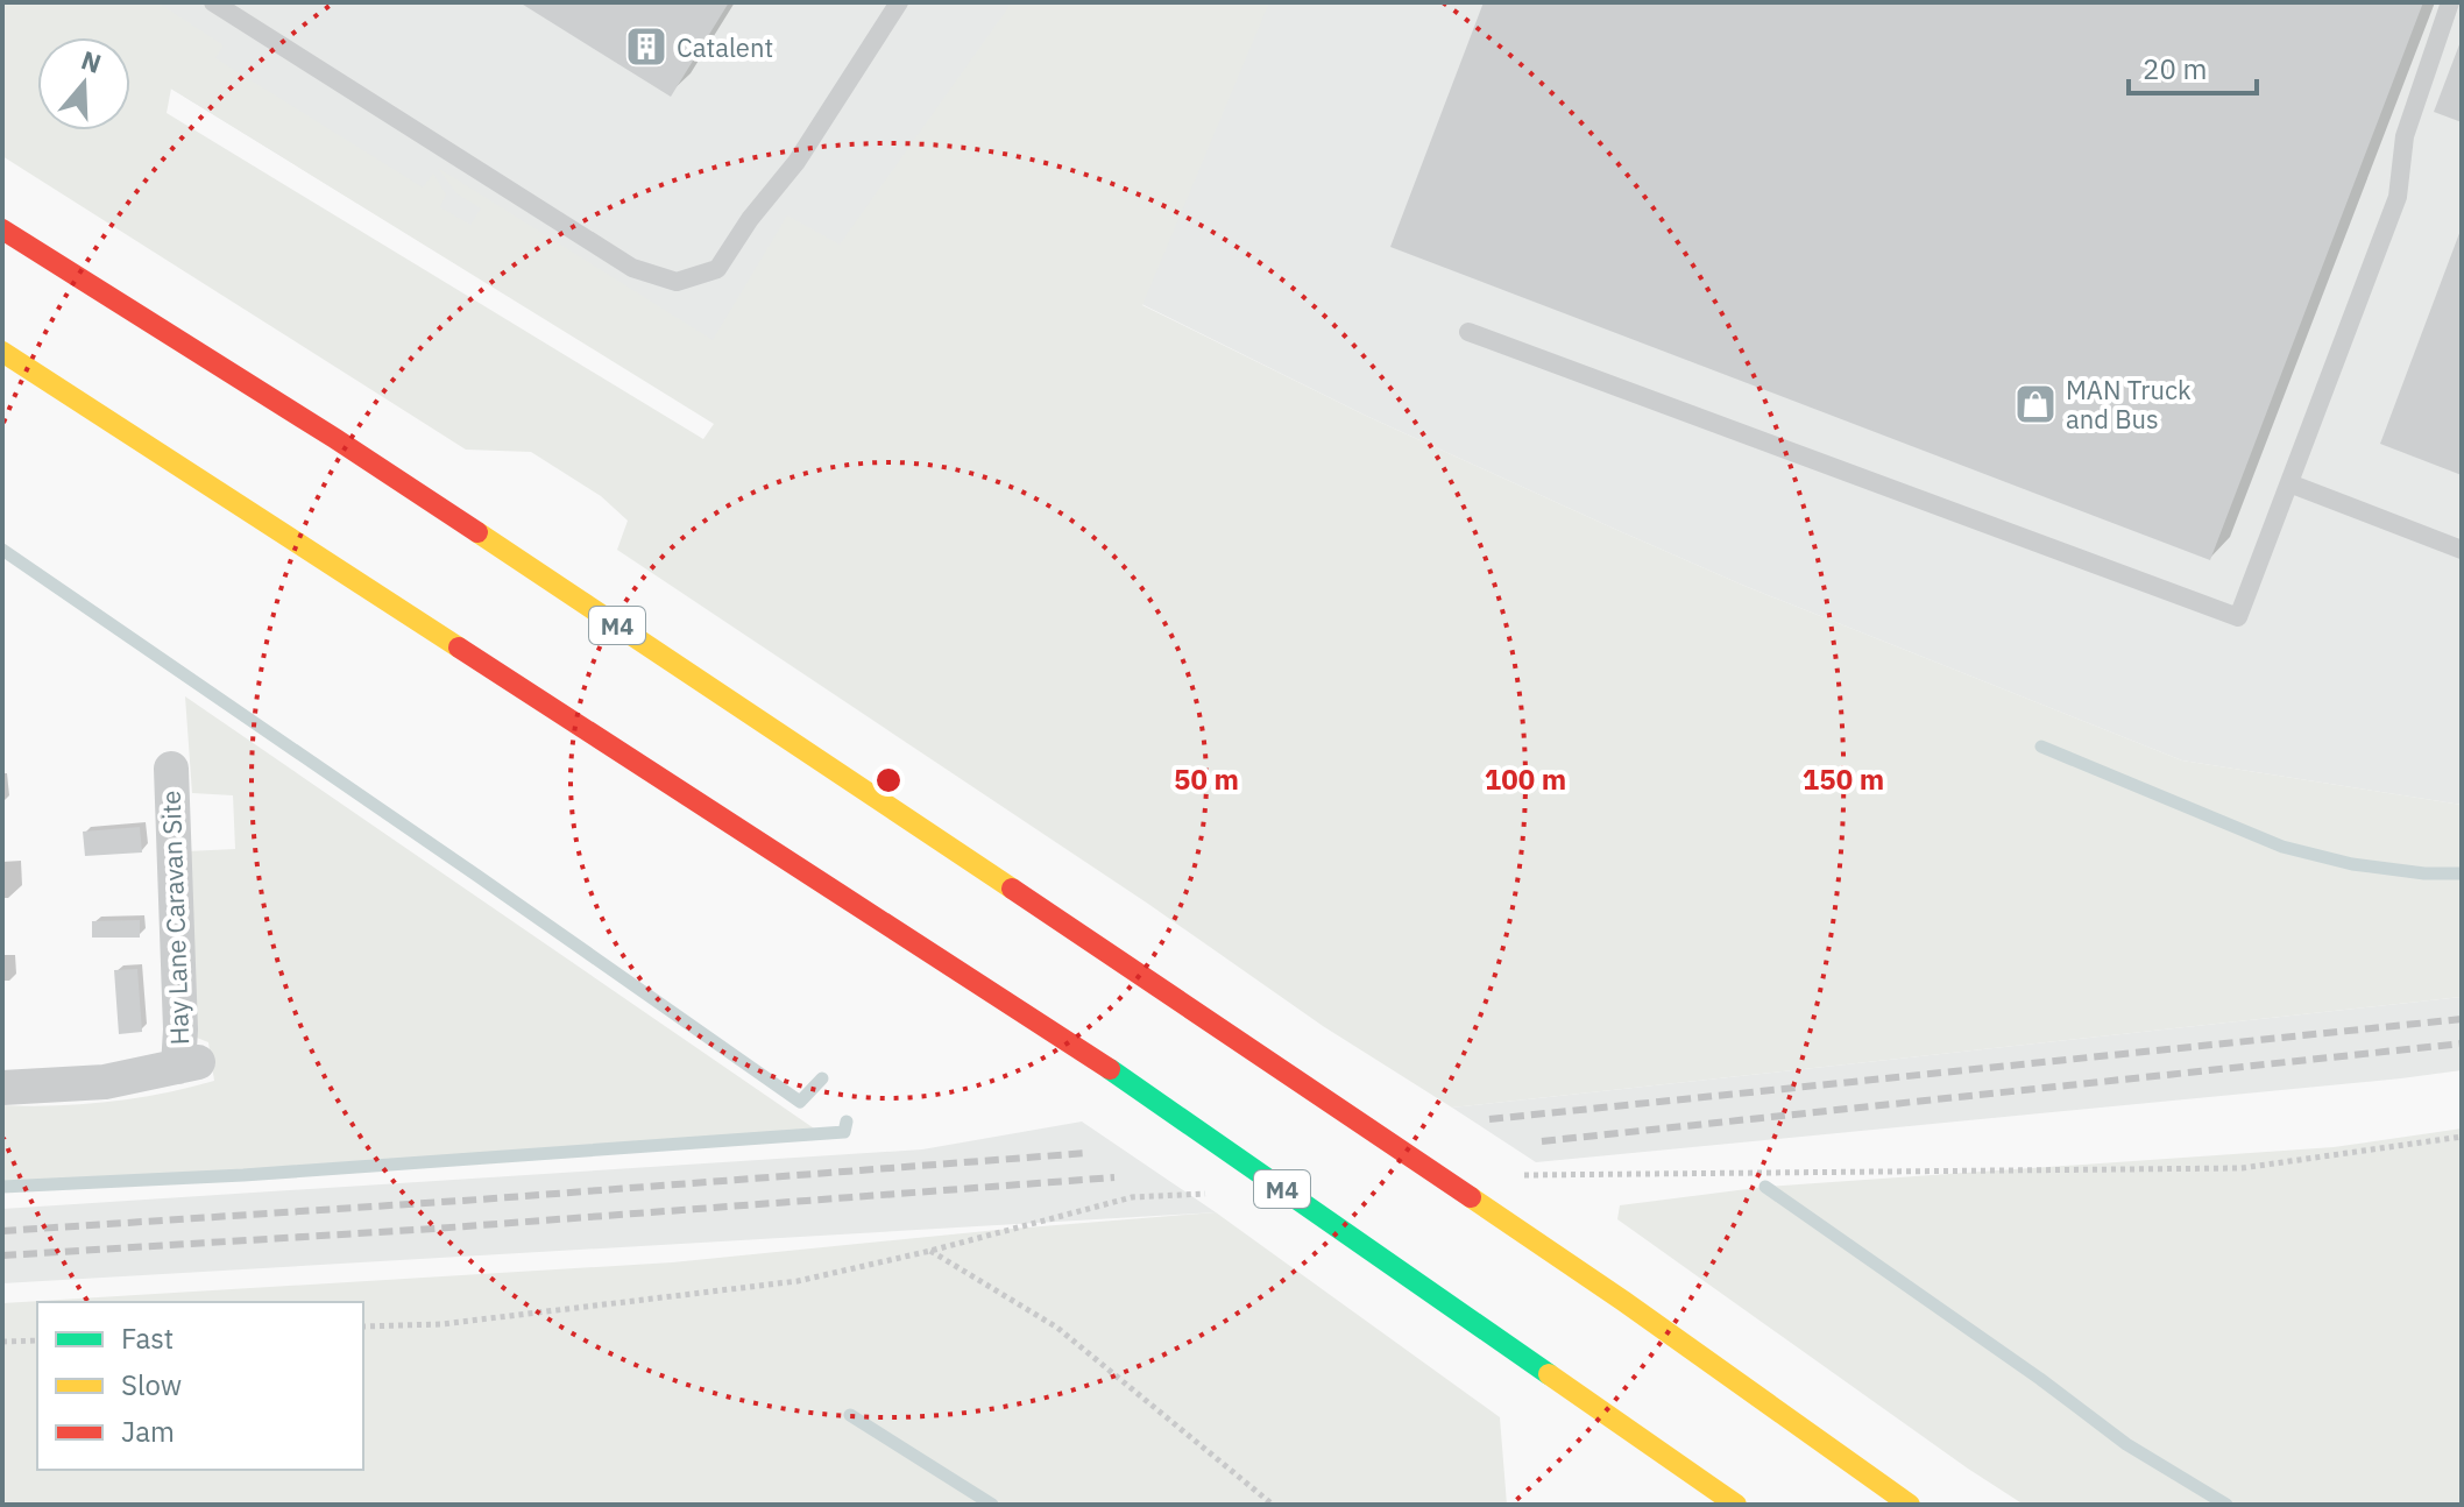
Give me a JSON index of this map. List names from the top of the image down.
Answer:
{
  "streets": {
    "highway": ["M4"],
    "street": ["Hay Lane Caravan Site"]
  },
  "places": {
    "building": ["Catalent"],
    "shop": ["MAN Truck and Bus"]
  },
  "legend": ["Fast", "Slow", "Jam"],
  "scale_bar": "20 m",
  "north": "top",
  "rings": ["50 m", "100 m", "150 m"]
}
